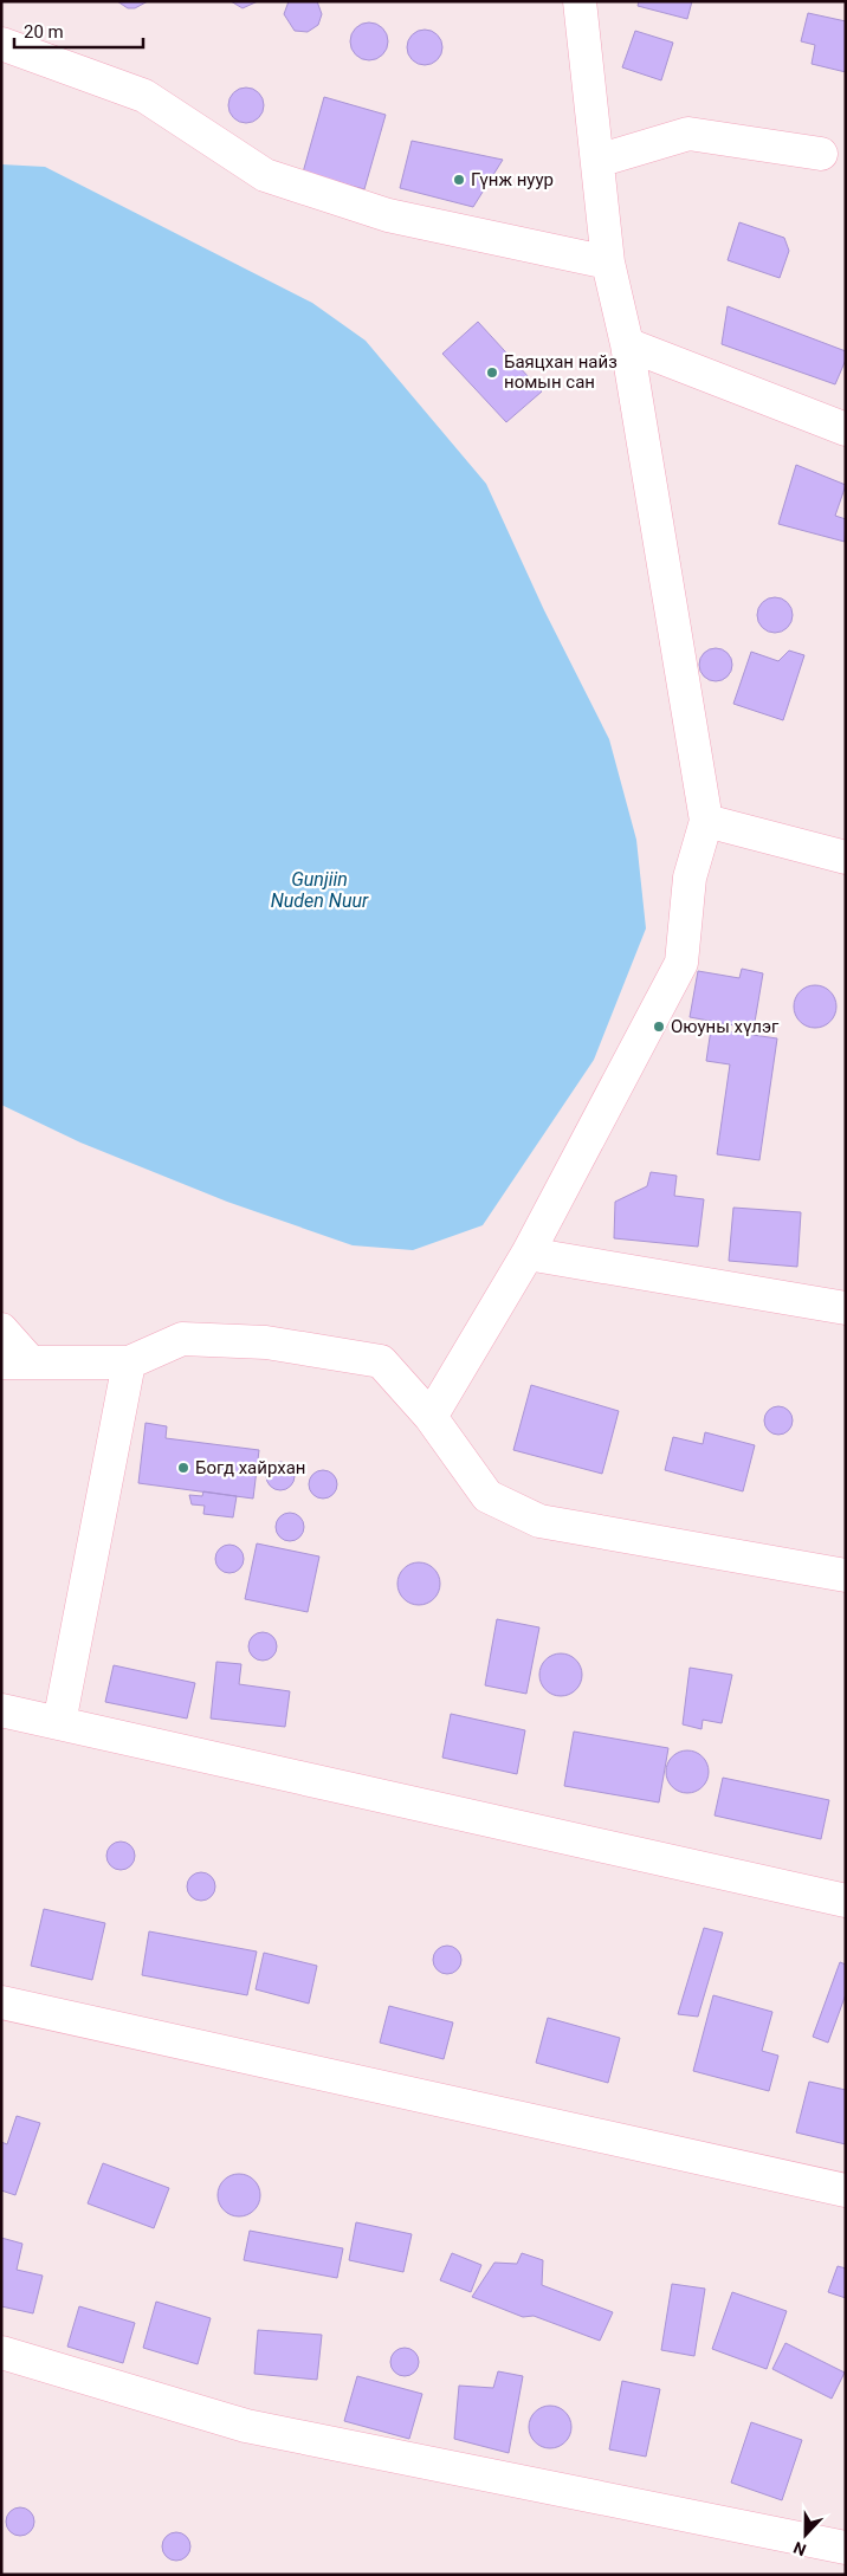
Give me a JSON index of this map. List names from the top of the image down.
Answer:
{
  "water": ["Gunjiin Nuden Nuur"],
  "places": [
    "Гүнж нуур",
    "Баяцхан найз номын сан",
    "Оюуны хүлэг",
    "Богд хайрхан"
  ],
  "scale_bar": "20 m",
  "north": "bottom"
}
